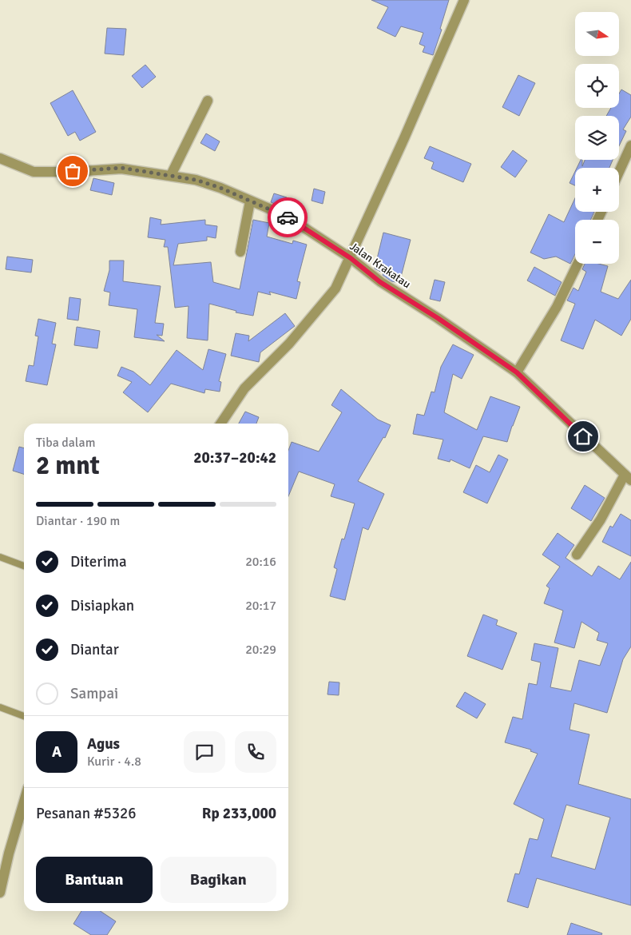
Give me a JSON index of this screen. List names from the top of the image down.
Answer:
{
  "streets": {
    "street": ["Jalan Krakatau"]
  },
  "north": "right",
  "page": {
    "map_buttons": ["+", "−"],
    "heading": ["2 mnt", "Tiba dalam", "20:37–20:42"],
    "panel": [
      "Agus",
      "Kurir · 4.8",
      "Pesanan #5326",
      "Rp 233,000"
    ],
    "bar": "Diantar · 190 m",
    "list": [
      ["Diterima", "20:16"],
      ["Disiapkan", "20:17"],
      ["Diantar", "20:29"],
      "Sampai"
    ],
    "round": "A",
    "buttons": ["Bantuan", "Bagikan"]
  }
}
